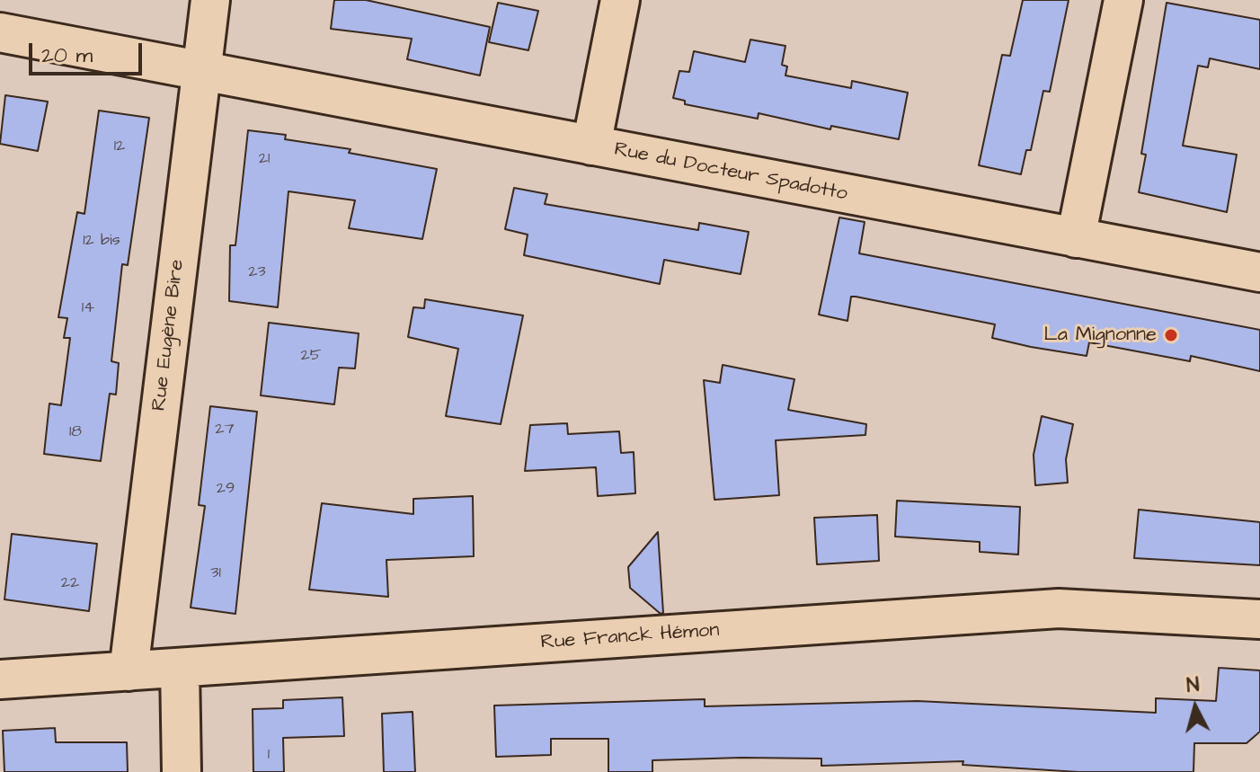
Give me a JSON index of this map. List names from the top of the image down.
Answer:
{
  "streets": {
    "street": ["Rue du Docteur Spadotto", "Rue Eugène Bire", "Rue Franck Hémon"]
  },
  "crossings": [
    ["Rue du Docteur Spadotto", "Rue Eugène Bire"],
    ["Rue Eugène Bire", "Rue Franck Hémon"]
  ],
  "places": ["La Mignonne"],
  "house_numbers": [
    "12",
    "21",
    "12 bis",
    "23",
    "14",
    "25",
    "27",
    "18",
    "29",
    "31",
    "22",
    "1"
  ],
  "scale_bar": "20 m",
  "north": "top"
}
